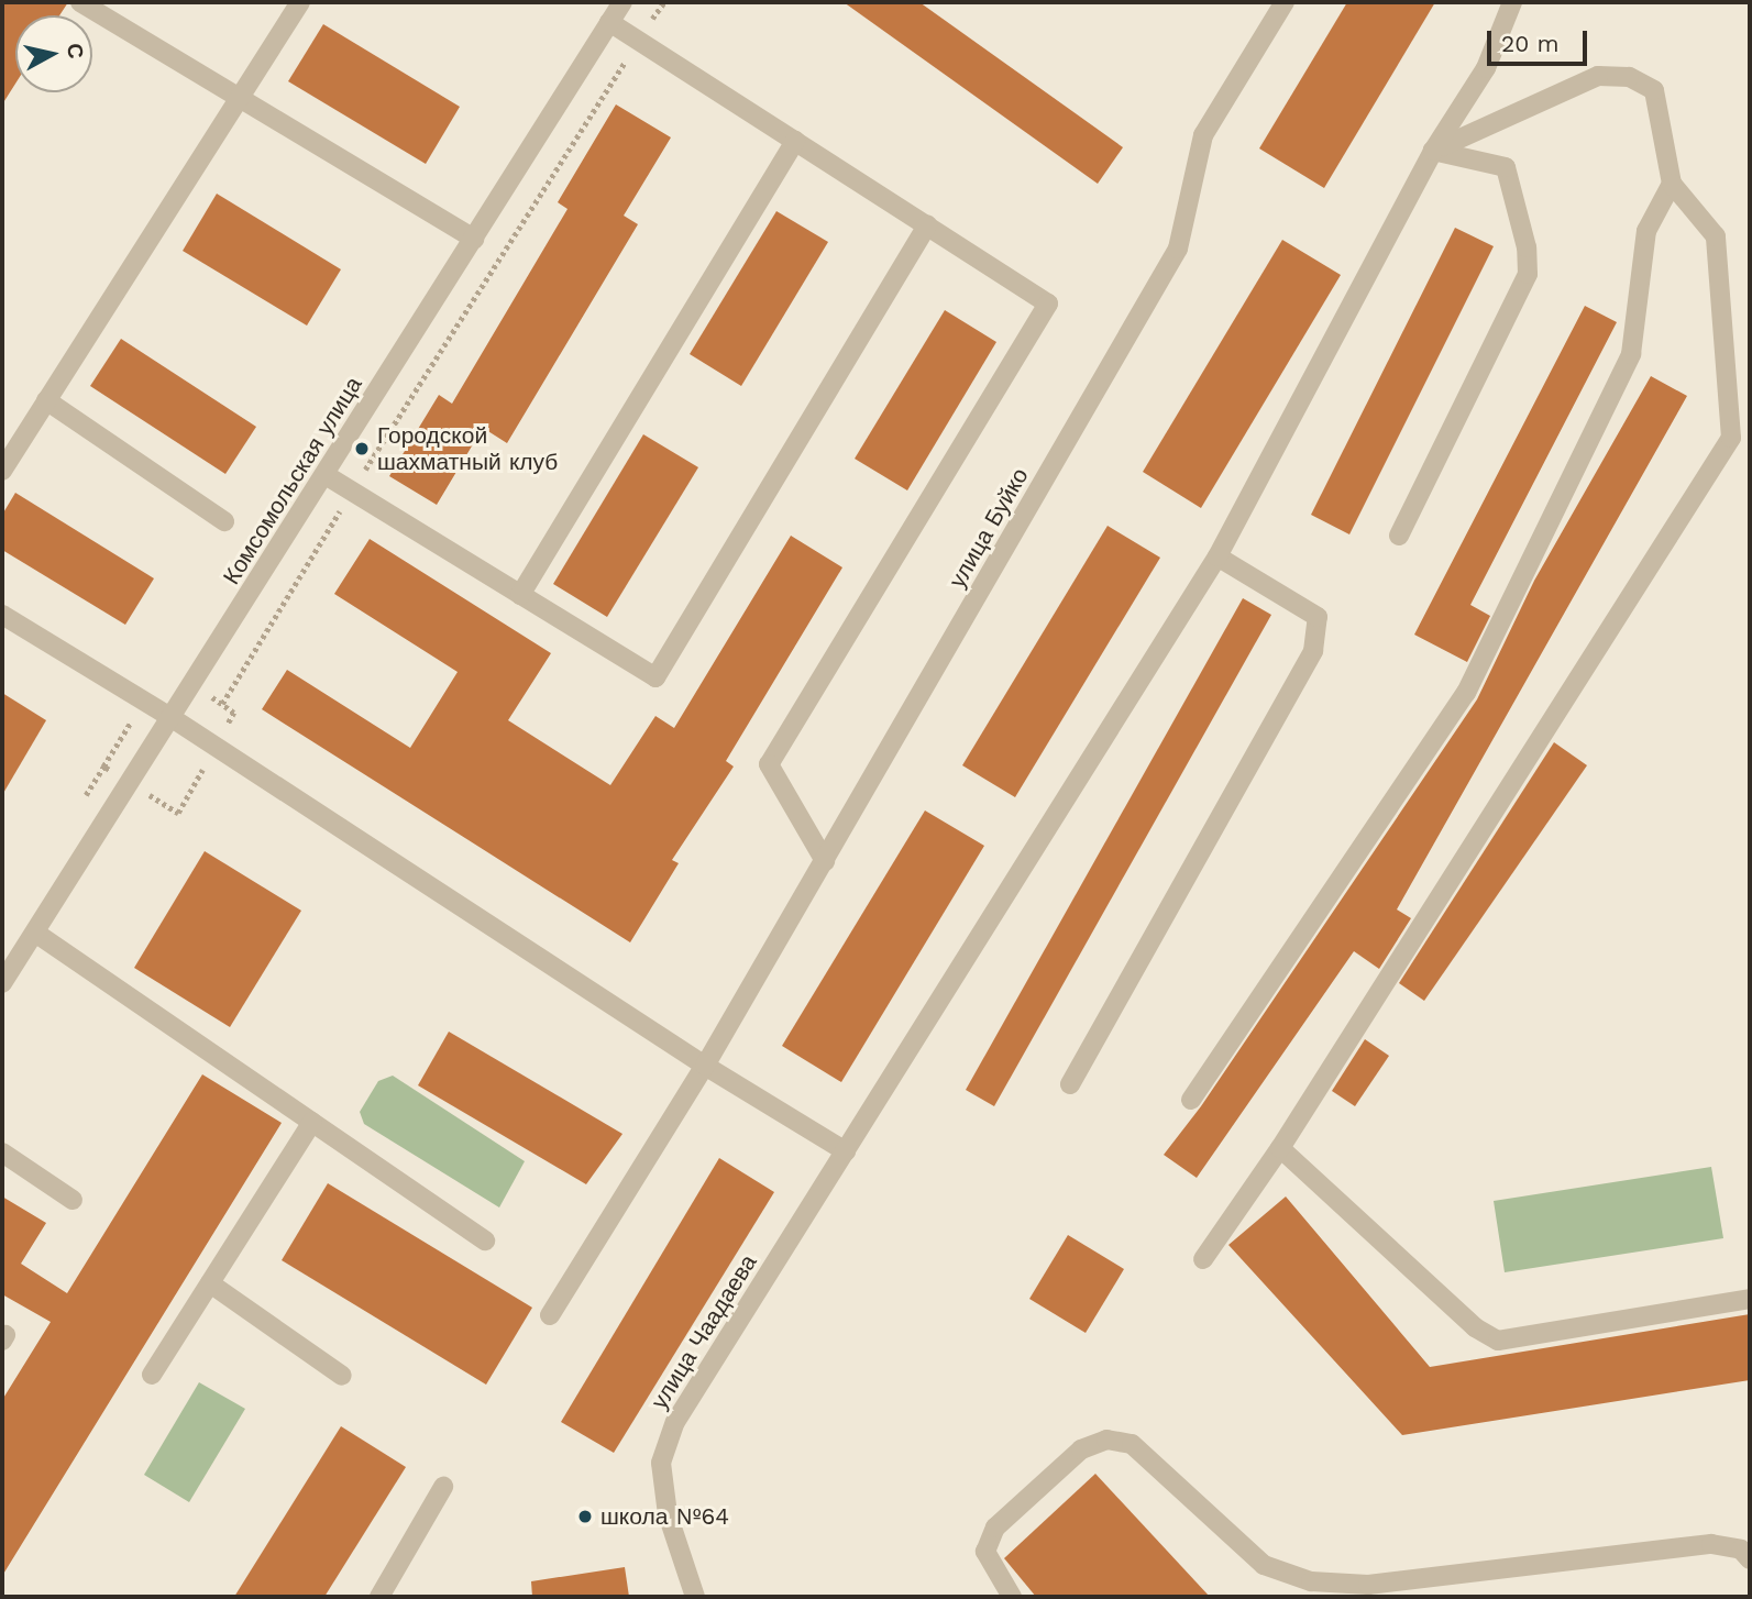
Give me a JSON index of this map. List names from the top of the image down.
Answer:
{
  "streets": {
    "street": ["Комсомольская улица", "улица Буйко", "улица Чаадаева"]
  },
  "places": ["Городской шахматный клуб", "школа №64"],
  "scale_bar": "20 m",
  "north": "right"
}
